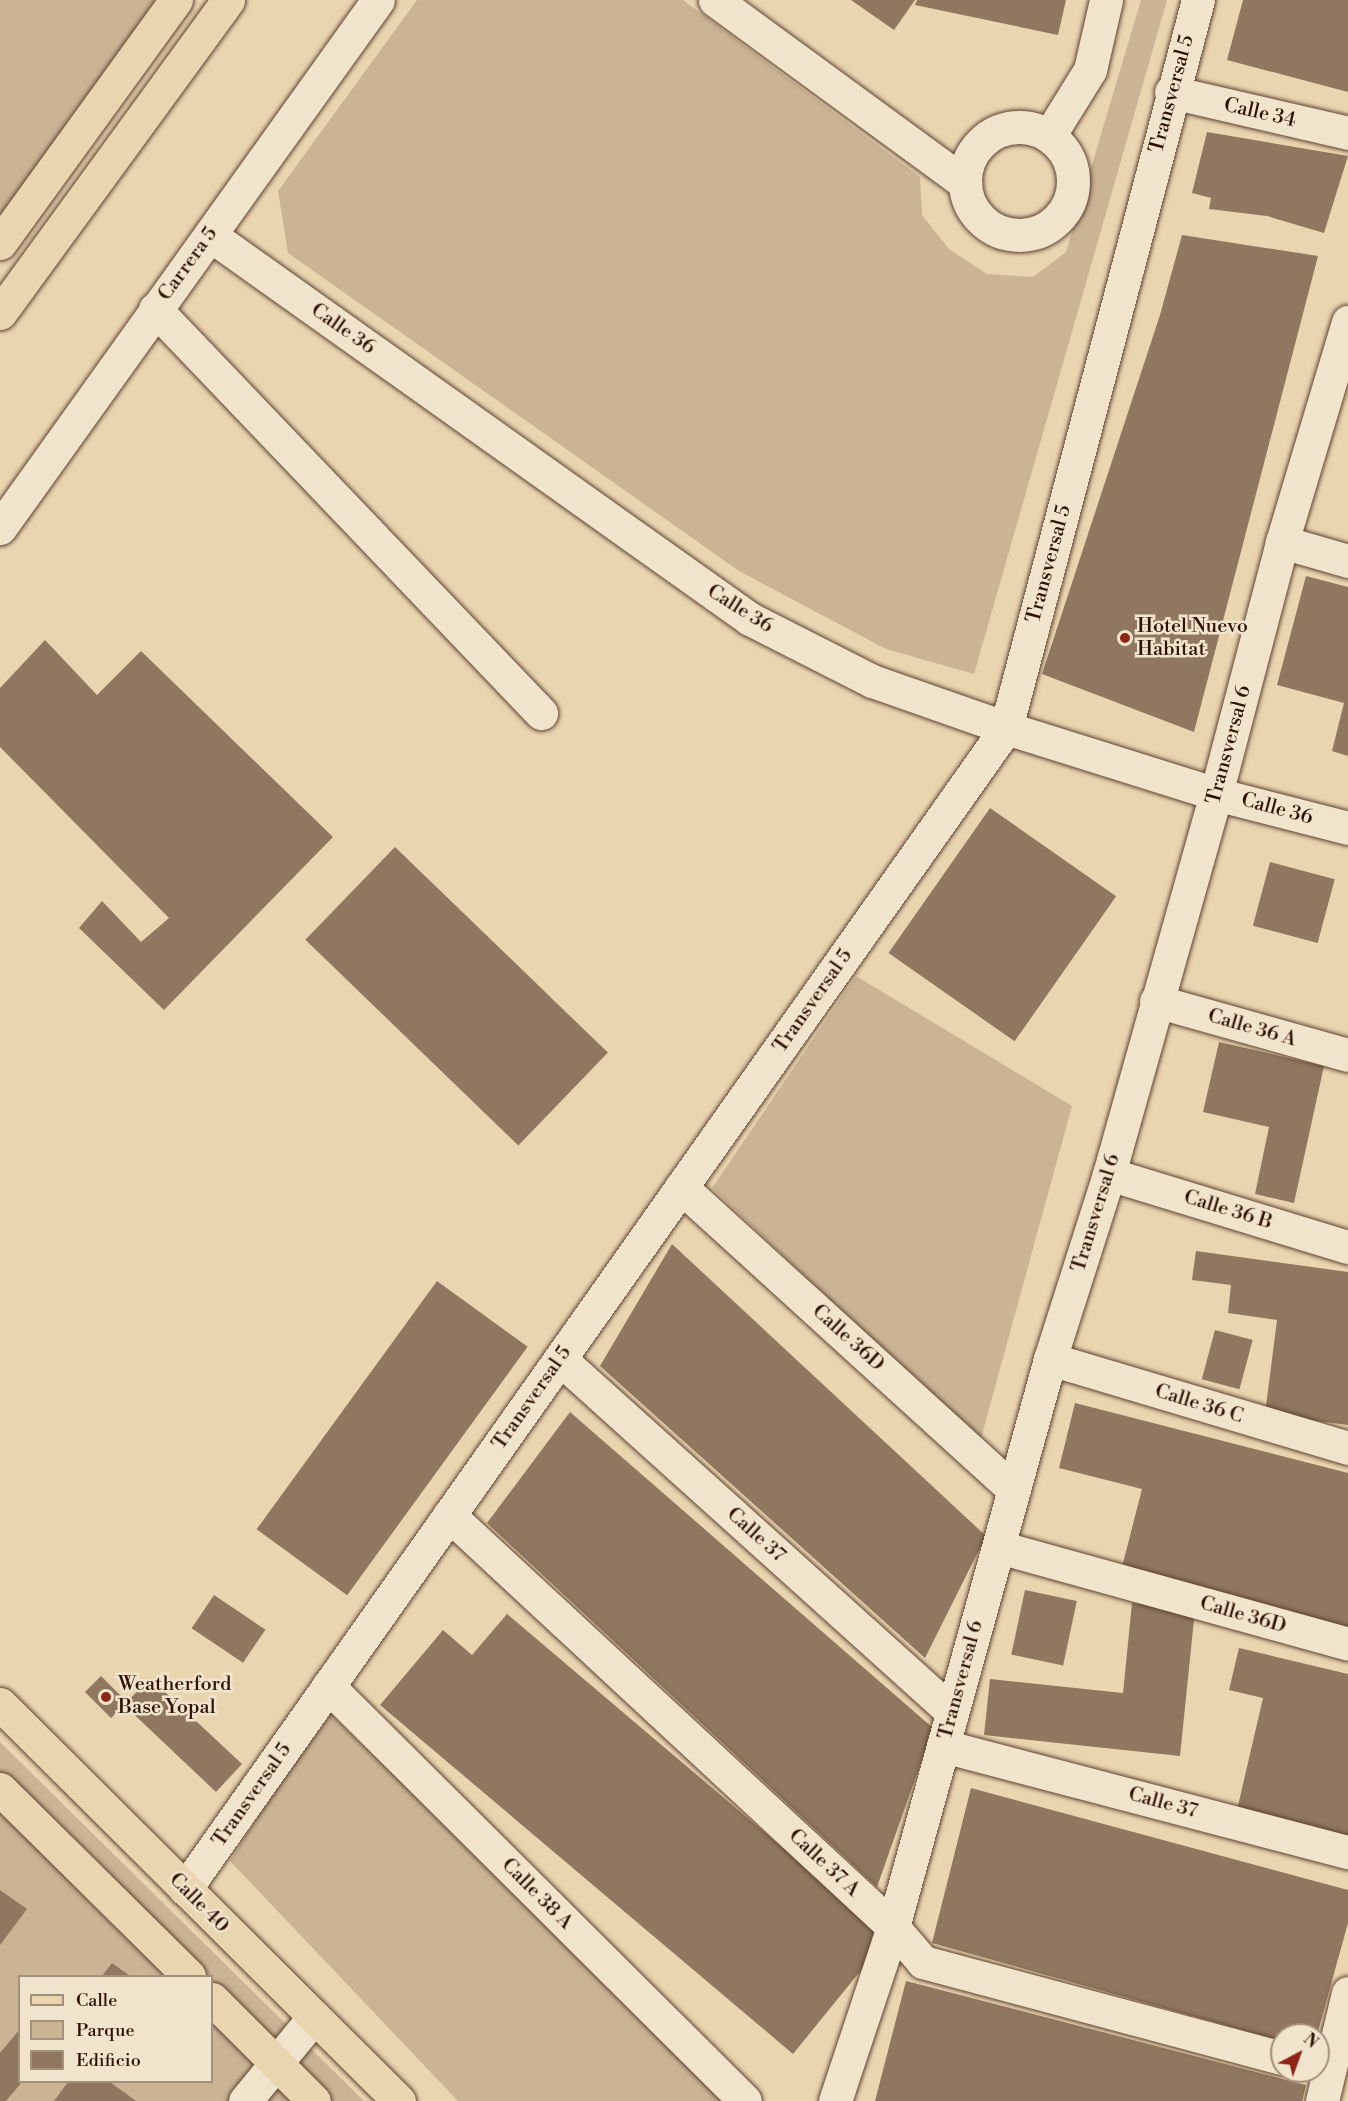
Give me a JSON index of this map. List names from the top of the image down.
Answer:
{
  "streets": {
    "main road": ["Calle 40"],
    "street": [
      "Transversal 5",
      "Calle 34",
      "Carrera 5",
      "Calle 36",
      "Transversal 6",
      "Calle 36 A",
      "Calle 36 B",
      "Calle 36D",
      "Calle 36 C",
      "Calle 37",
      "Calle 37 A",
      "Calle 38 A"
    ]
  },
  "crossings": [
    ["Transversal 5", "Calle 34"],
    ["Transversal 5", "Calle 36"],
    ["Transversal 5", "Calle 36D"],
    ["Transversal 5", "Calle 37"],
    ["Transversal 5", "Calle 37 A"],
    ["Transversal 5", "Calle 38 A"],
    ["Transversal 5", "Calle 40"],
    ["Carrera 5", "Calle 36"],
    ["Calle 36", "Transversal 6"],
    ["Transversal 6", "Calle 36 A"],
    ["Transversal 6", "Calle 36 B"],
    ["Transversal 6", "Calle 36D"],
    ["Transversal 6", "Calle 36 C"],
    ["Transversal 6", "Calle 37"],
    ["Transversal 6", "Calle 37 A"]
  ],
  "places": ["Hotel Nuevo Habitat", "Weatherford Base Yopal"],
  "legend": ["Calle", "Parque", "Edificio"],
  "north": "top right"
}
